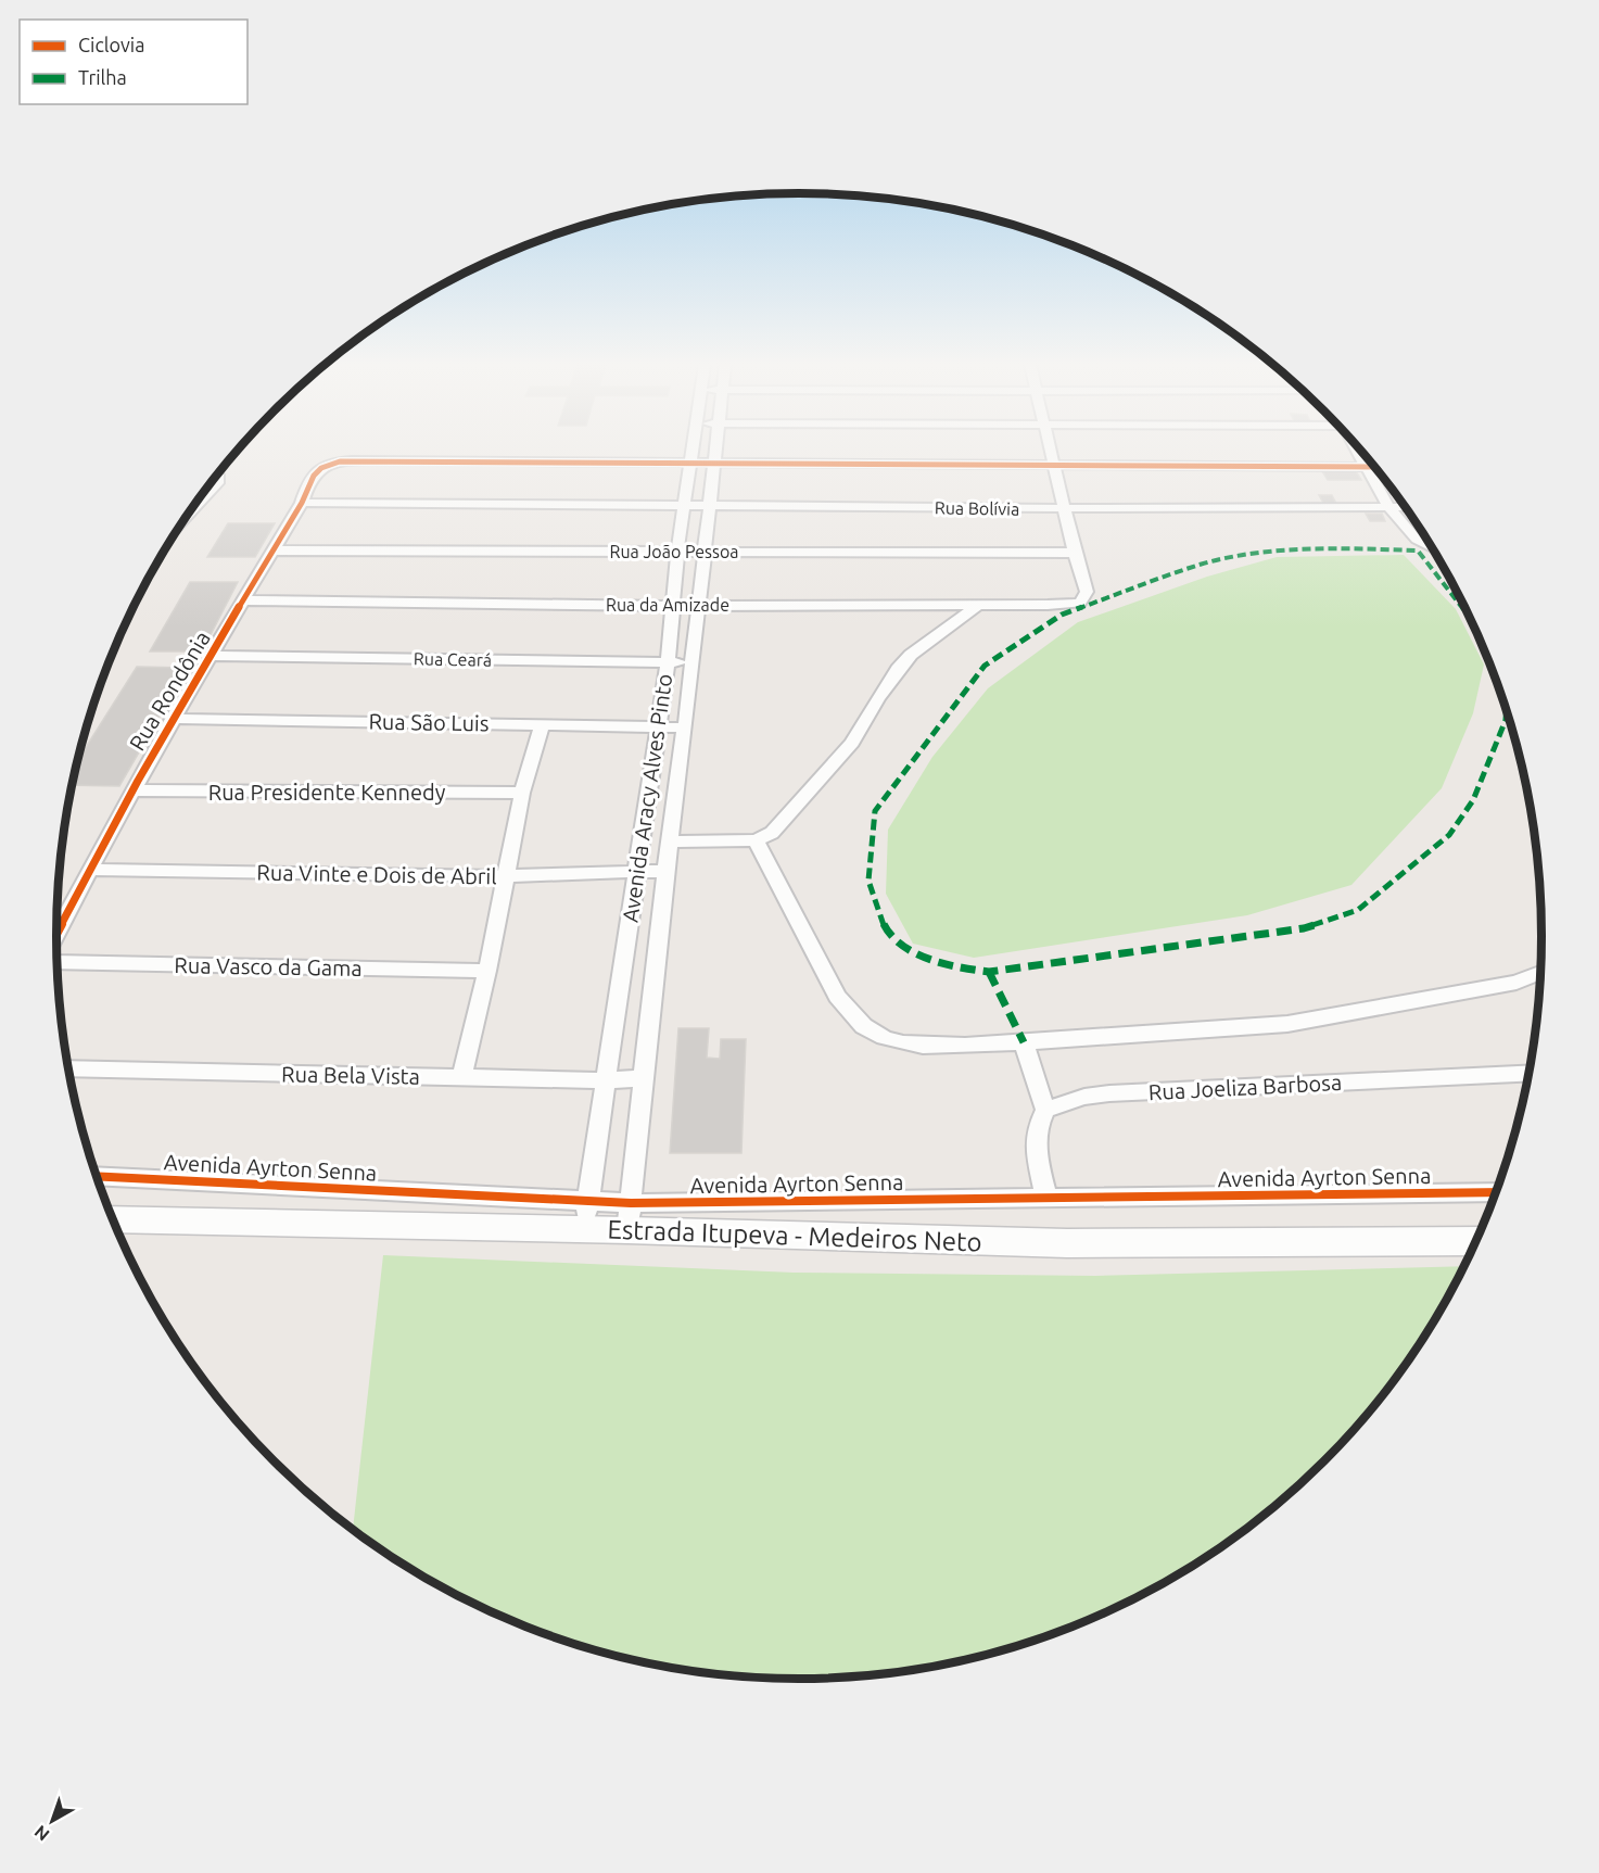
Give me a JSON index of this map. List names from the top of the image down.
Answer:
{
  "streets": {
    "main road": ["Estrada Itupeva - Medeiros Neto"],
    "street": [
      "Rua Bolívia",
      "Rua João Pessoa",
      "Rua da Amizade",
      "Rua Ceará",
      "Rua Rondônia",
      "Rua São Luis",
      "Rua Presidente Kennedy",
      "Avenida Aracy Alves Pinto",
      "Rua Vinte e Dois de Abril",
      "Rua Vasco da Gama",
      "Rua Bela Vista",
      "Rua Joeliza Barbosa",
      "Avenida Ayrton Senna"
    ]
  },
  "crossings": [
    ["Rua Bolívia", "Rua Rondônia"],
    ["Rua Bolívia", "Avenida Aracy Alves Pinto"],
    ["Rua João Pessoa", "Rua da Amizade"],
    ["Rua João Pessoa", "Rua Rondônia"],
    ["Rua João Pessoa", "Avenida Aracy Alves Pinto"],
    ["Rua da Amizade", "Rua Rondônia"],
    ["Rua da Amizade", "Avenida Aracy Alves Pinto"],
    ["Rua Ceará", "Rua Rondônia"],
    ["Rua Ceará", "Avenida Aracy Alves Pinto"],
    ["Rua Rondônia", "Rua São Luis"],
    ["Rua Rondônia", "Rua Presidente Kennedy"],
    ["Rua Rondônia", "Avenida Aracy Alves Pinto"],
    ["Rua Rondônia", "Rua Vinte e Dois de Abril"],
    ["Rua São Luis", "Avenida Aracy Alves Pinto"],
    ["Avenida Aracy Alves Pinto", "Rua Vinte e Dois de Abril"],
    ["Avenida Aracy Alves Pinto", "Rua Bela Vista"],
    ["Avenida Aracy Alves Pinto", "Avenida Ayrton Senna"],
    ["Avenida Aracy Alves Pinto", "Estrada Itupeva - Medeiros Neto"],
    ["Avenida Ayrton Senna", "Estrada Itupeva - Medeiros Neto"]
  ],
  "legend": ["Ciclovia", "Trilha"],
  "north": "bottom left"
}
